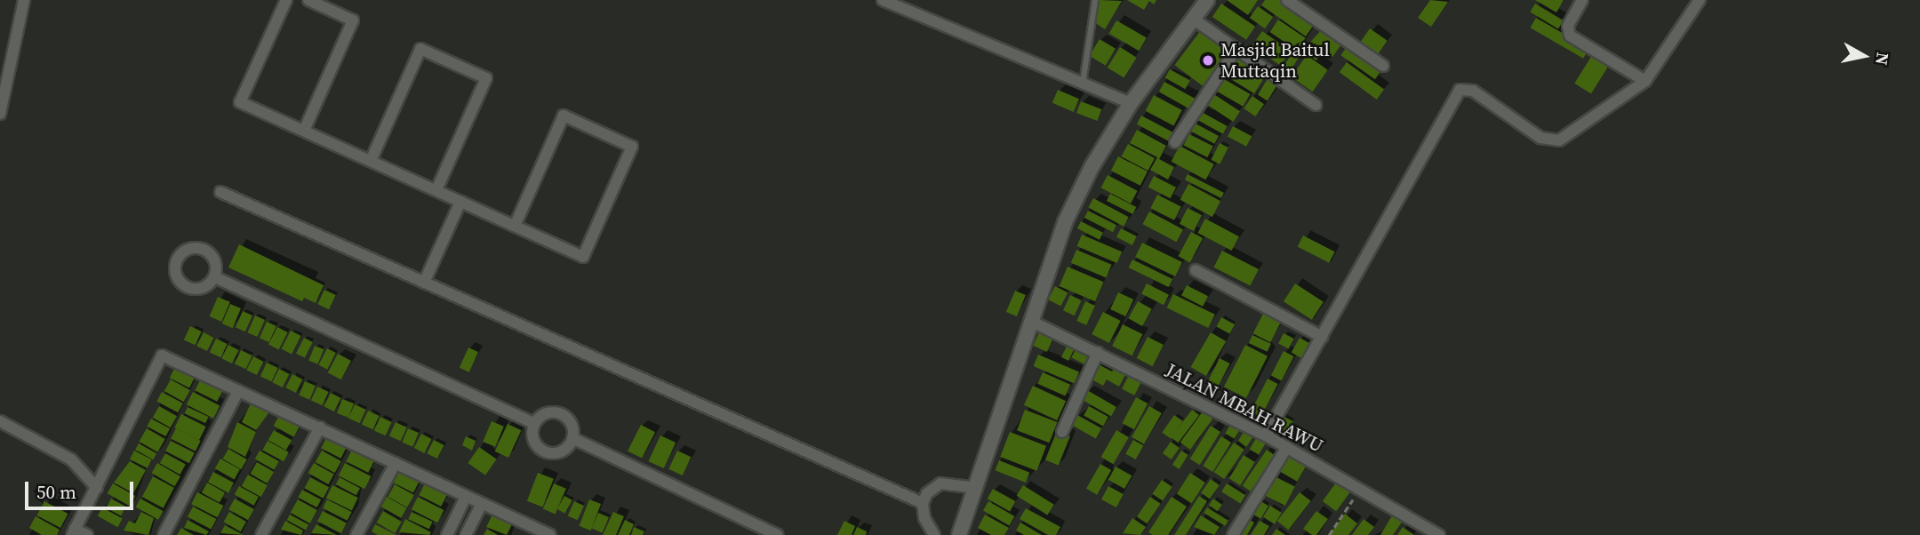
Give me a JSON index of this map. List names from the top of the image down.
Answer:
{
  "streets": {
    "street": ["JALAN MBAH RAWU"]
  },
  "places": ["Masjid Baitul Muttaqin"],
  "scale_bar": "50 m",
  "north": "right"
}
